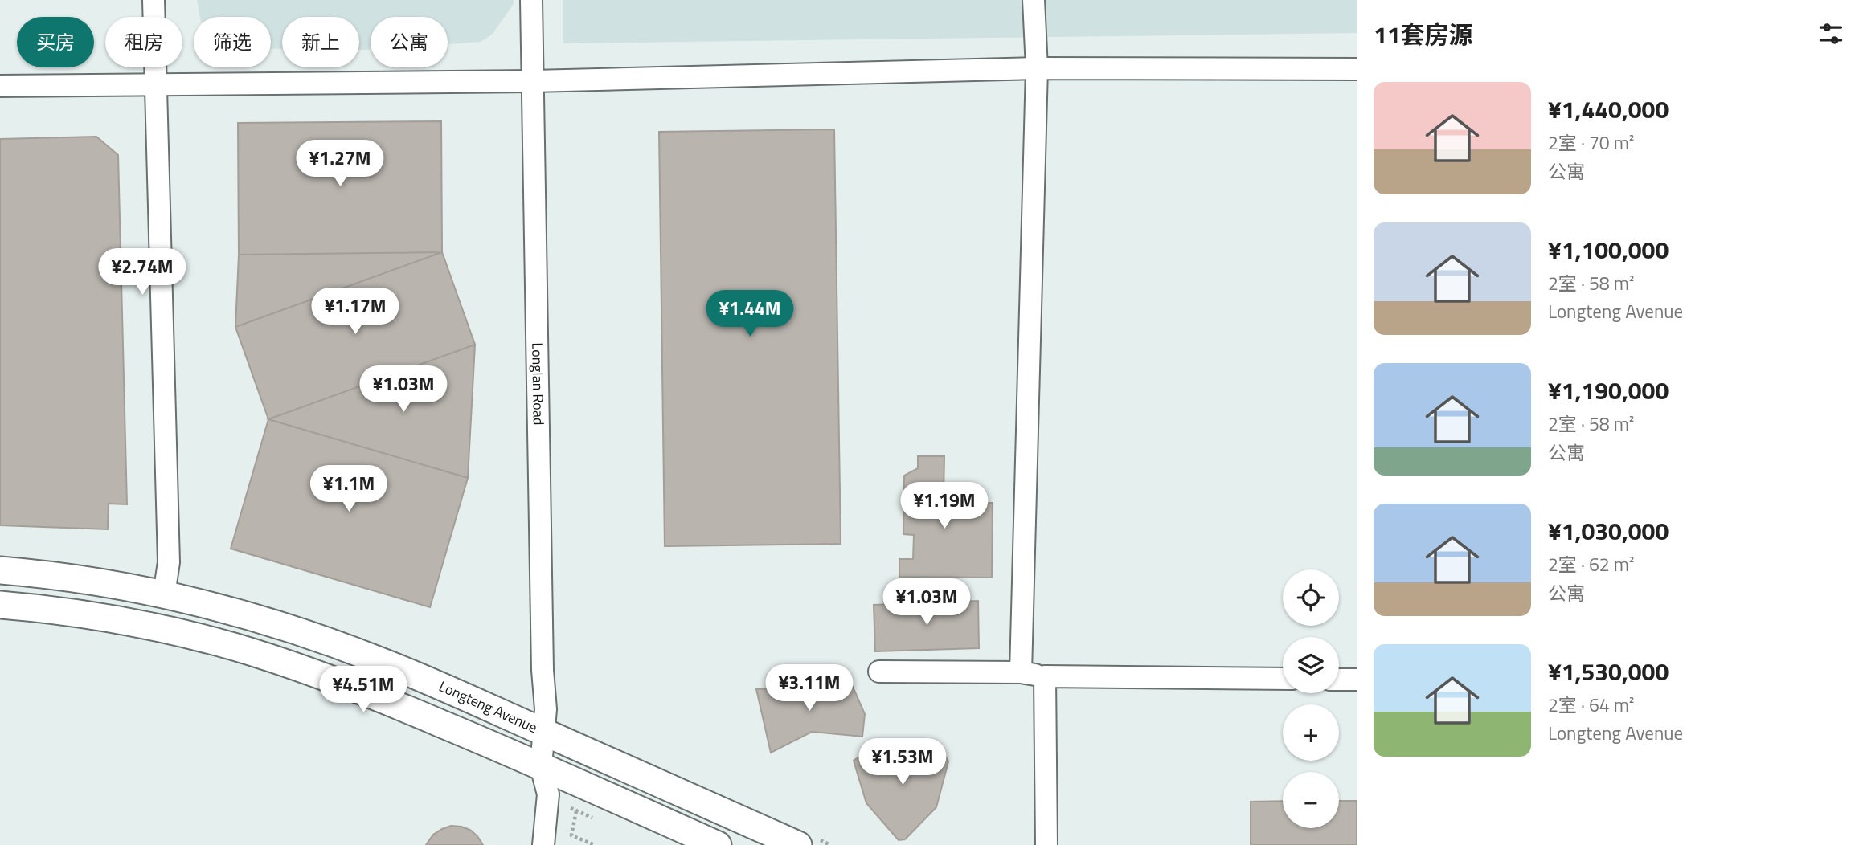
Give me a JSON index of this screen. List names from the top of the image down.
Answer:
{
  "streets": {
    "main road": ["Longteng Avenue"],
    "street": ["Longlan Road"]
  },
  "crossings": [
    ["Longlan Road", "Longteng Avenue"]
  ],
  "page": {
    "heading": "11套房源",
    "chip": [
      "买房",
      "租房",
      "筛选",
      "新上",
      "公寓"
    ],
    "list": [
      {
        "name": "¥1,440,000",
        "note": "2室 · 70 m² · 公寓"
      },
      {
        "name": "¥1,100,000",
        "note": "2室 · 58 m² · Longteng Avenue"
      },
      {
        "name": "¥1,190,000",
        "note": "2室 · 58 m² · 公寓"
      },
      {
        "name": "¥1,030,000",
        "note": "2室 · 62 m² · 公寓"
      },
      {
        "name": "¥1,530,000",
        "note": "2室 · 64 m² · Longteng Avenue"
      }
    ],
    "price": [
      "¥1.27M",
      "¥2.74M",
      "¥1.17M",
      "¥1.44M",
      "¥1.03M",
      "¥1.1M",
      "¥1.19M",
      "¥1.03M",
      "¥3.11M",
      "¥4.51M",
      "¥1.53M"
    ],
    "map_buttons": ["+", "−"]
  }
}
